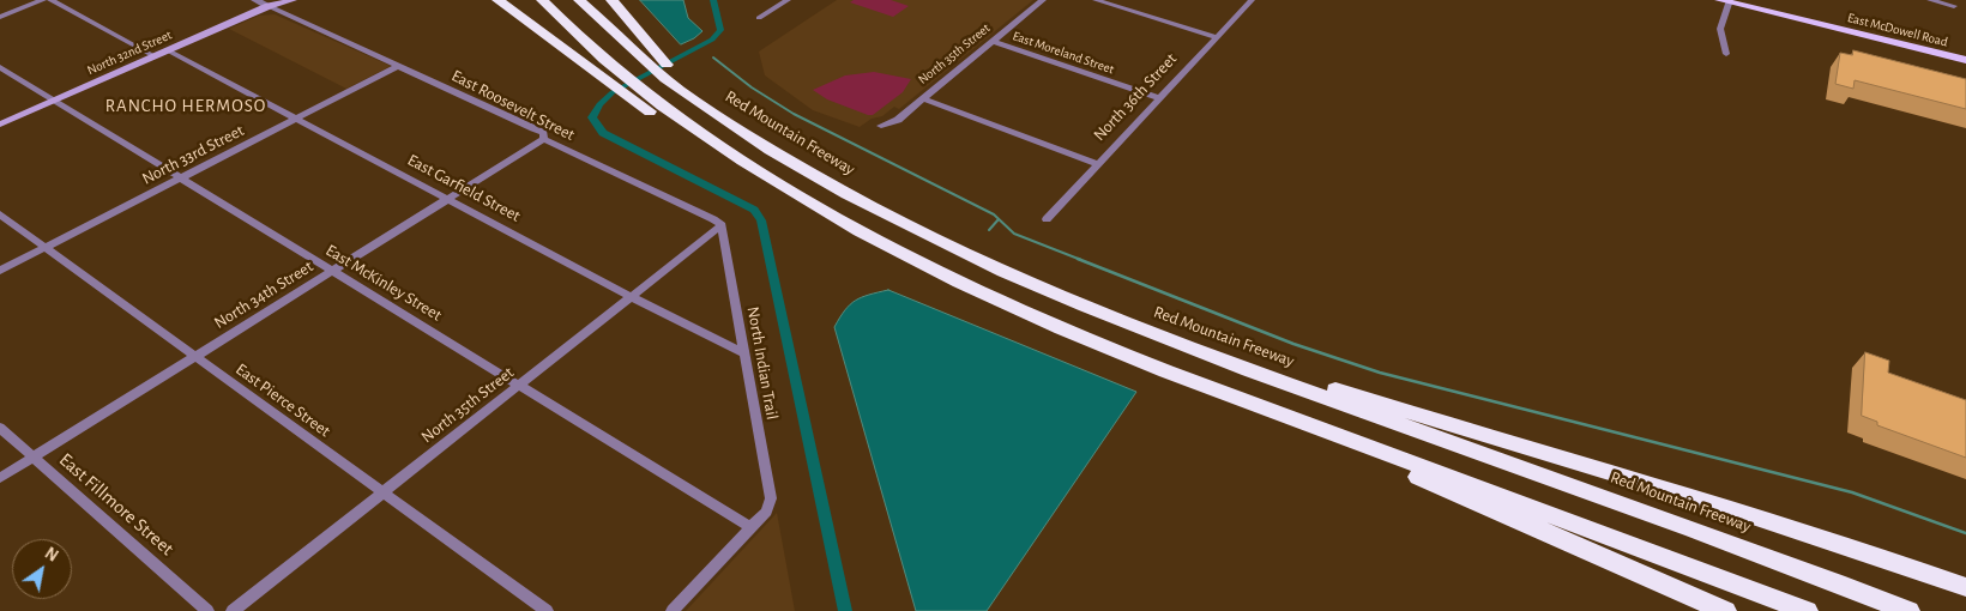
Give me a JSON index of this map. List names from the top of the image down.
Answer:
{
  "streets": {
    "highway": ["Red Mountain Freeway"],
    "main road": ["East McDowell Road", "North 32nd Street"],
    "street": [
      "East Moreland Street",
      "North 35th Street",
      "North 36th Street",
      "East Roosevelt Street",
      "North 33rd Street",
      "East Garfield Street",
      "East McKinley Street",
      "North 34th Street",
      "North Indian Trail",
      "East Pierce Street",
      "East Fillmore Street"
    ]
  },
  "crossings": [
    ["North 32nd Street", "East Roosevelt Street"],
    ["North 32nd Street", "East Garfield Street"],
    ["North 32nd Street", "East McKinley Street"],
    ["East Moreland Street", "North 35th Street"],
    ["East Moreland Street", "North 36th Street"],
    ["North 35th Street", "East Roosevelt Street"],
    ["North 35th Street", "East Garfield Street"],
    ["North 35th Street", "East McKinley Street"],
    ["North 35th Street", "North Indian Trail"],
    ["North 35th Street", "East Pierce Street"],
    ["East Roosevelt Street", "North 33rd Street"],
    ["East Roosevelt Street", "North 34th Street"],
    ["East Roosevelt Street", "North Indian Trail"],
    ["North 33rd Street", "East Garfield Street"],
    ["North 33rd Street", "East McKinley Street"],
    ["North 33rd Street", "East Pierce Street"],
    ["East Garfield Street", "North 34th Street"],
    ["East Garfield Street", "North Indian Trail"],
    ["East McKinley Street", "North 34th Street"],
    ["East McKinley Street", "North Indian Trail"],
    ["North 34th Street", "East Pierce Street"],
    ["North 34th Street", "East Fillmore Street"]
  ],
  "districts": ["RANCHO HERMOSO"],
  "north": "top right"
}
